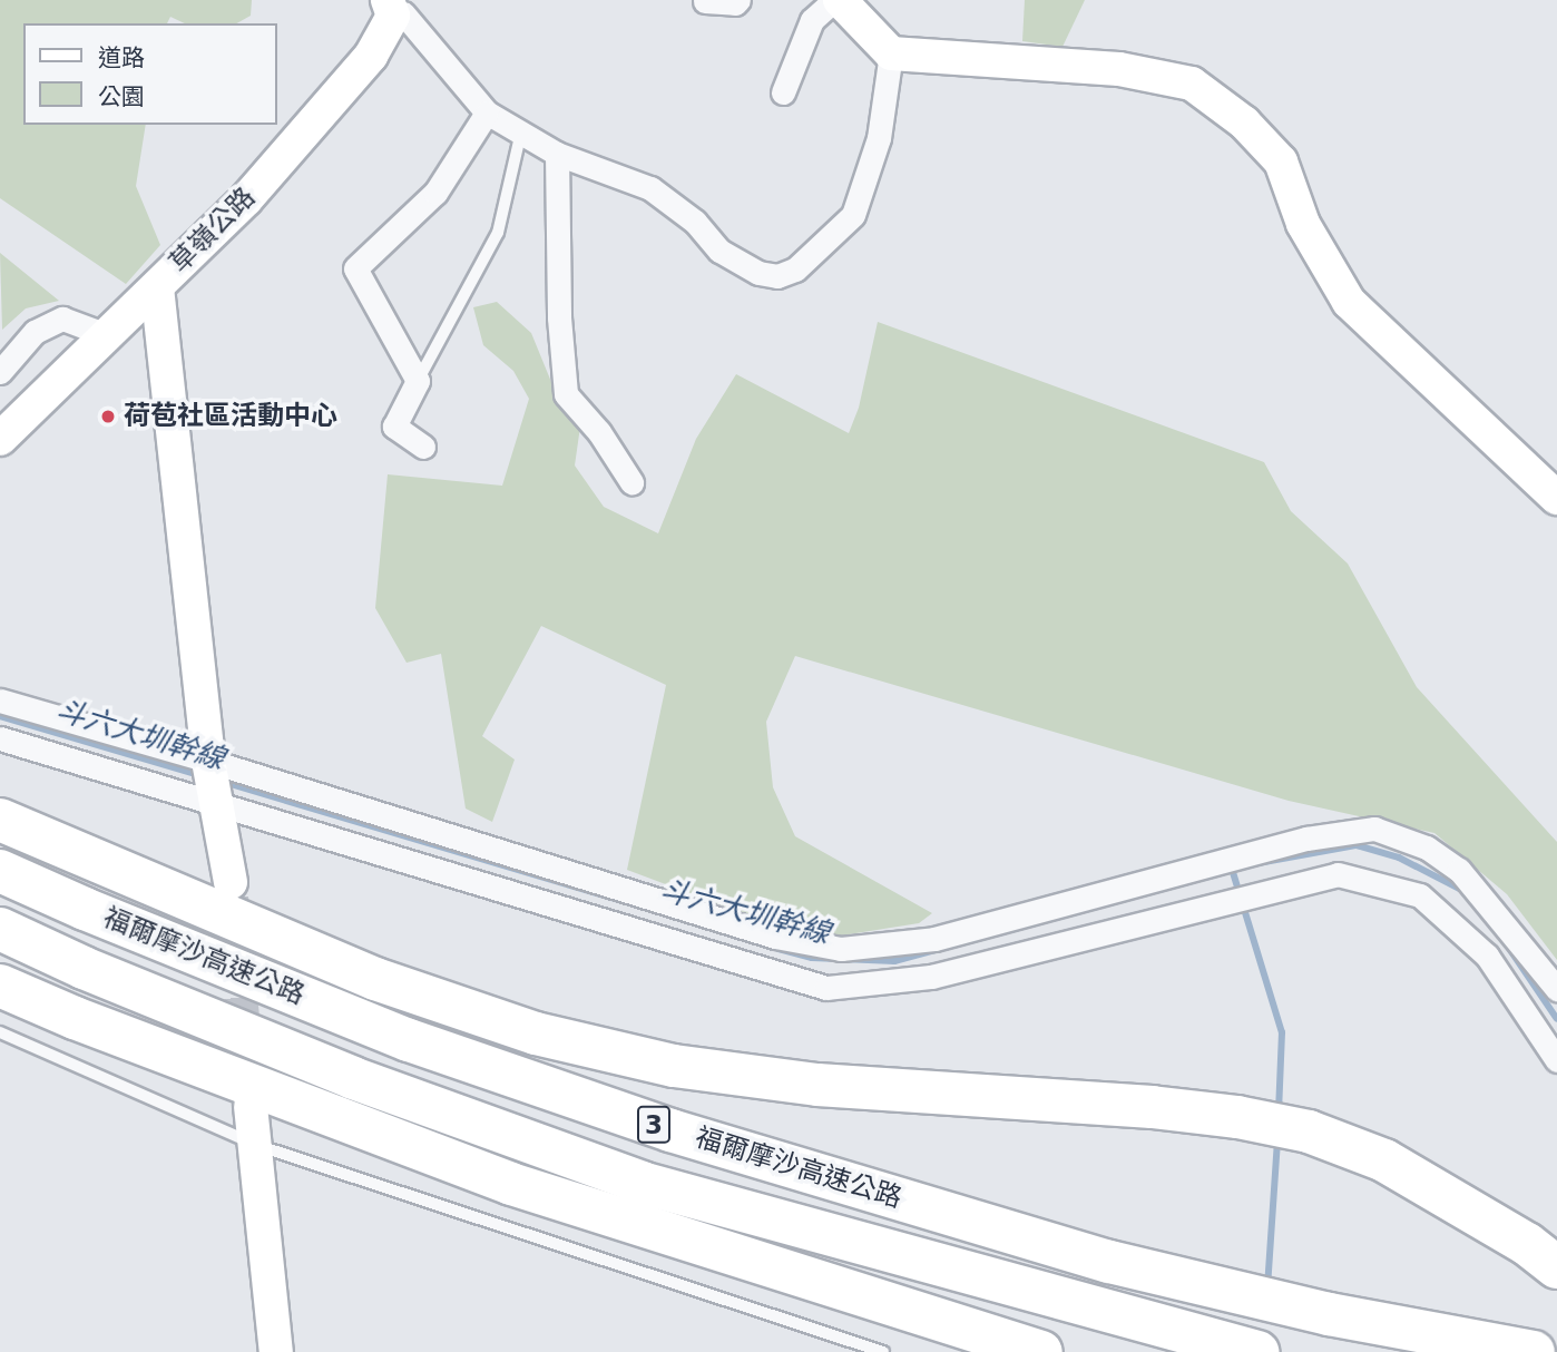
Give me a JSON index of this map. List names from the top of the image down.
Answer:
{
  "streets": {
    "highway": ["福爾摩沙高速公路", "3"],
    "street": ["草嶺公路"]
  },
  "water": ["斗六大圳幹線"],
  "places": ["荷苞社區活動中心"],
  "legend": ["道路", "公園"]
}
